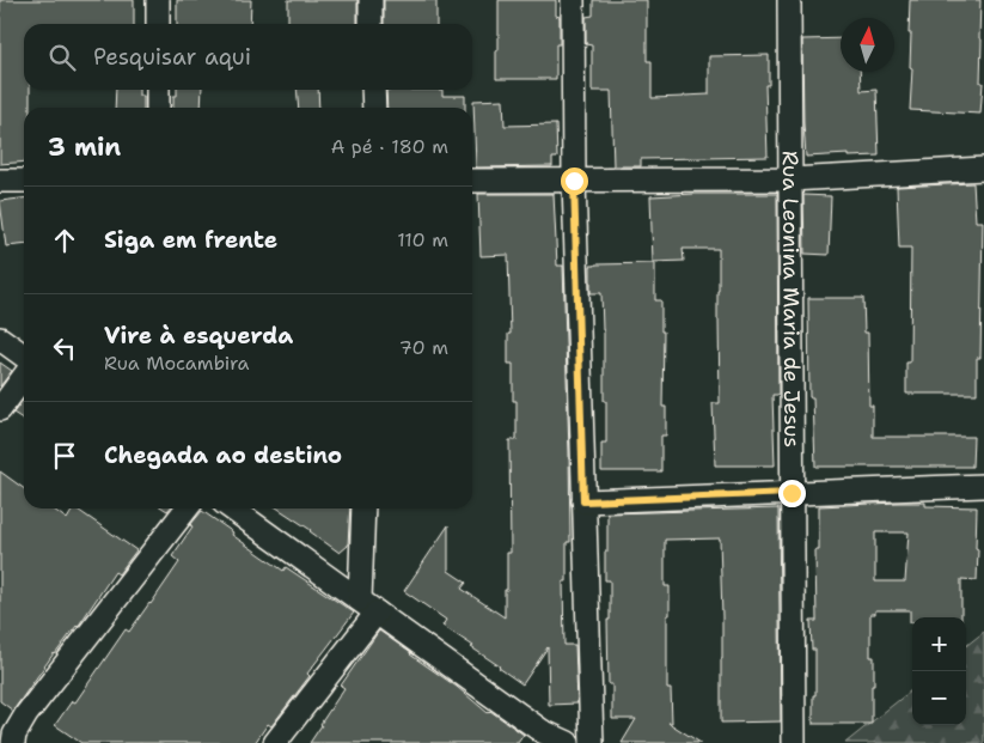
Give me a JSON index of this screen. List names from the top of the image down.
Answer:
{
  "streets": {
    "street": ["Rua Leonina Maria de Jesus"]
  },
  "north": "top",
  "page": {
    "search": "Pesquisar aqui",
    "heading": ["3 min", "A pé · 180 m"],
    "list": [
      ["Siga em frente", "110 m"],
      ["Vire à esquerda", "Rua Mocambira", "70 m"],
      "Chegada ao destino"
    ],
    "map_buttons": ["+", "−"]
  }
}
